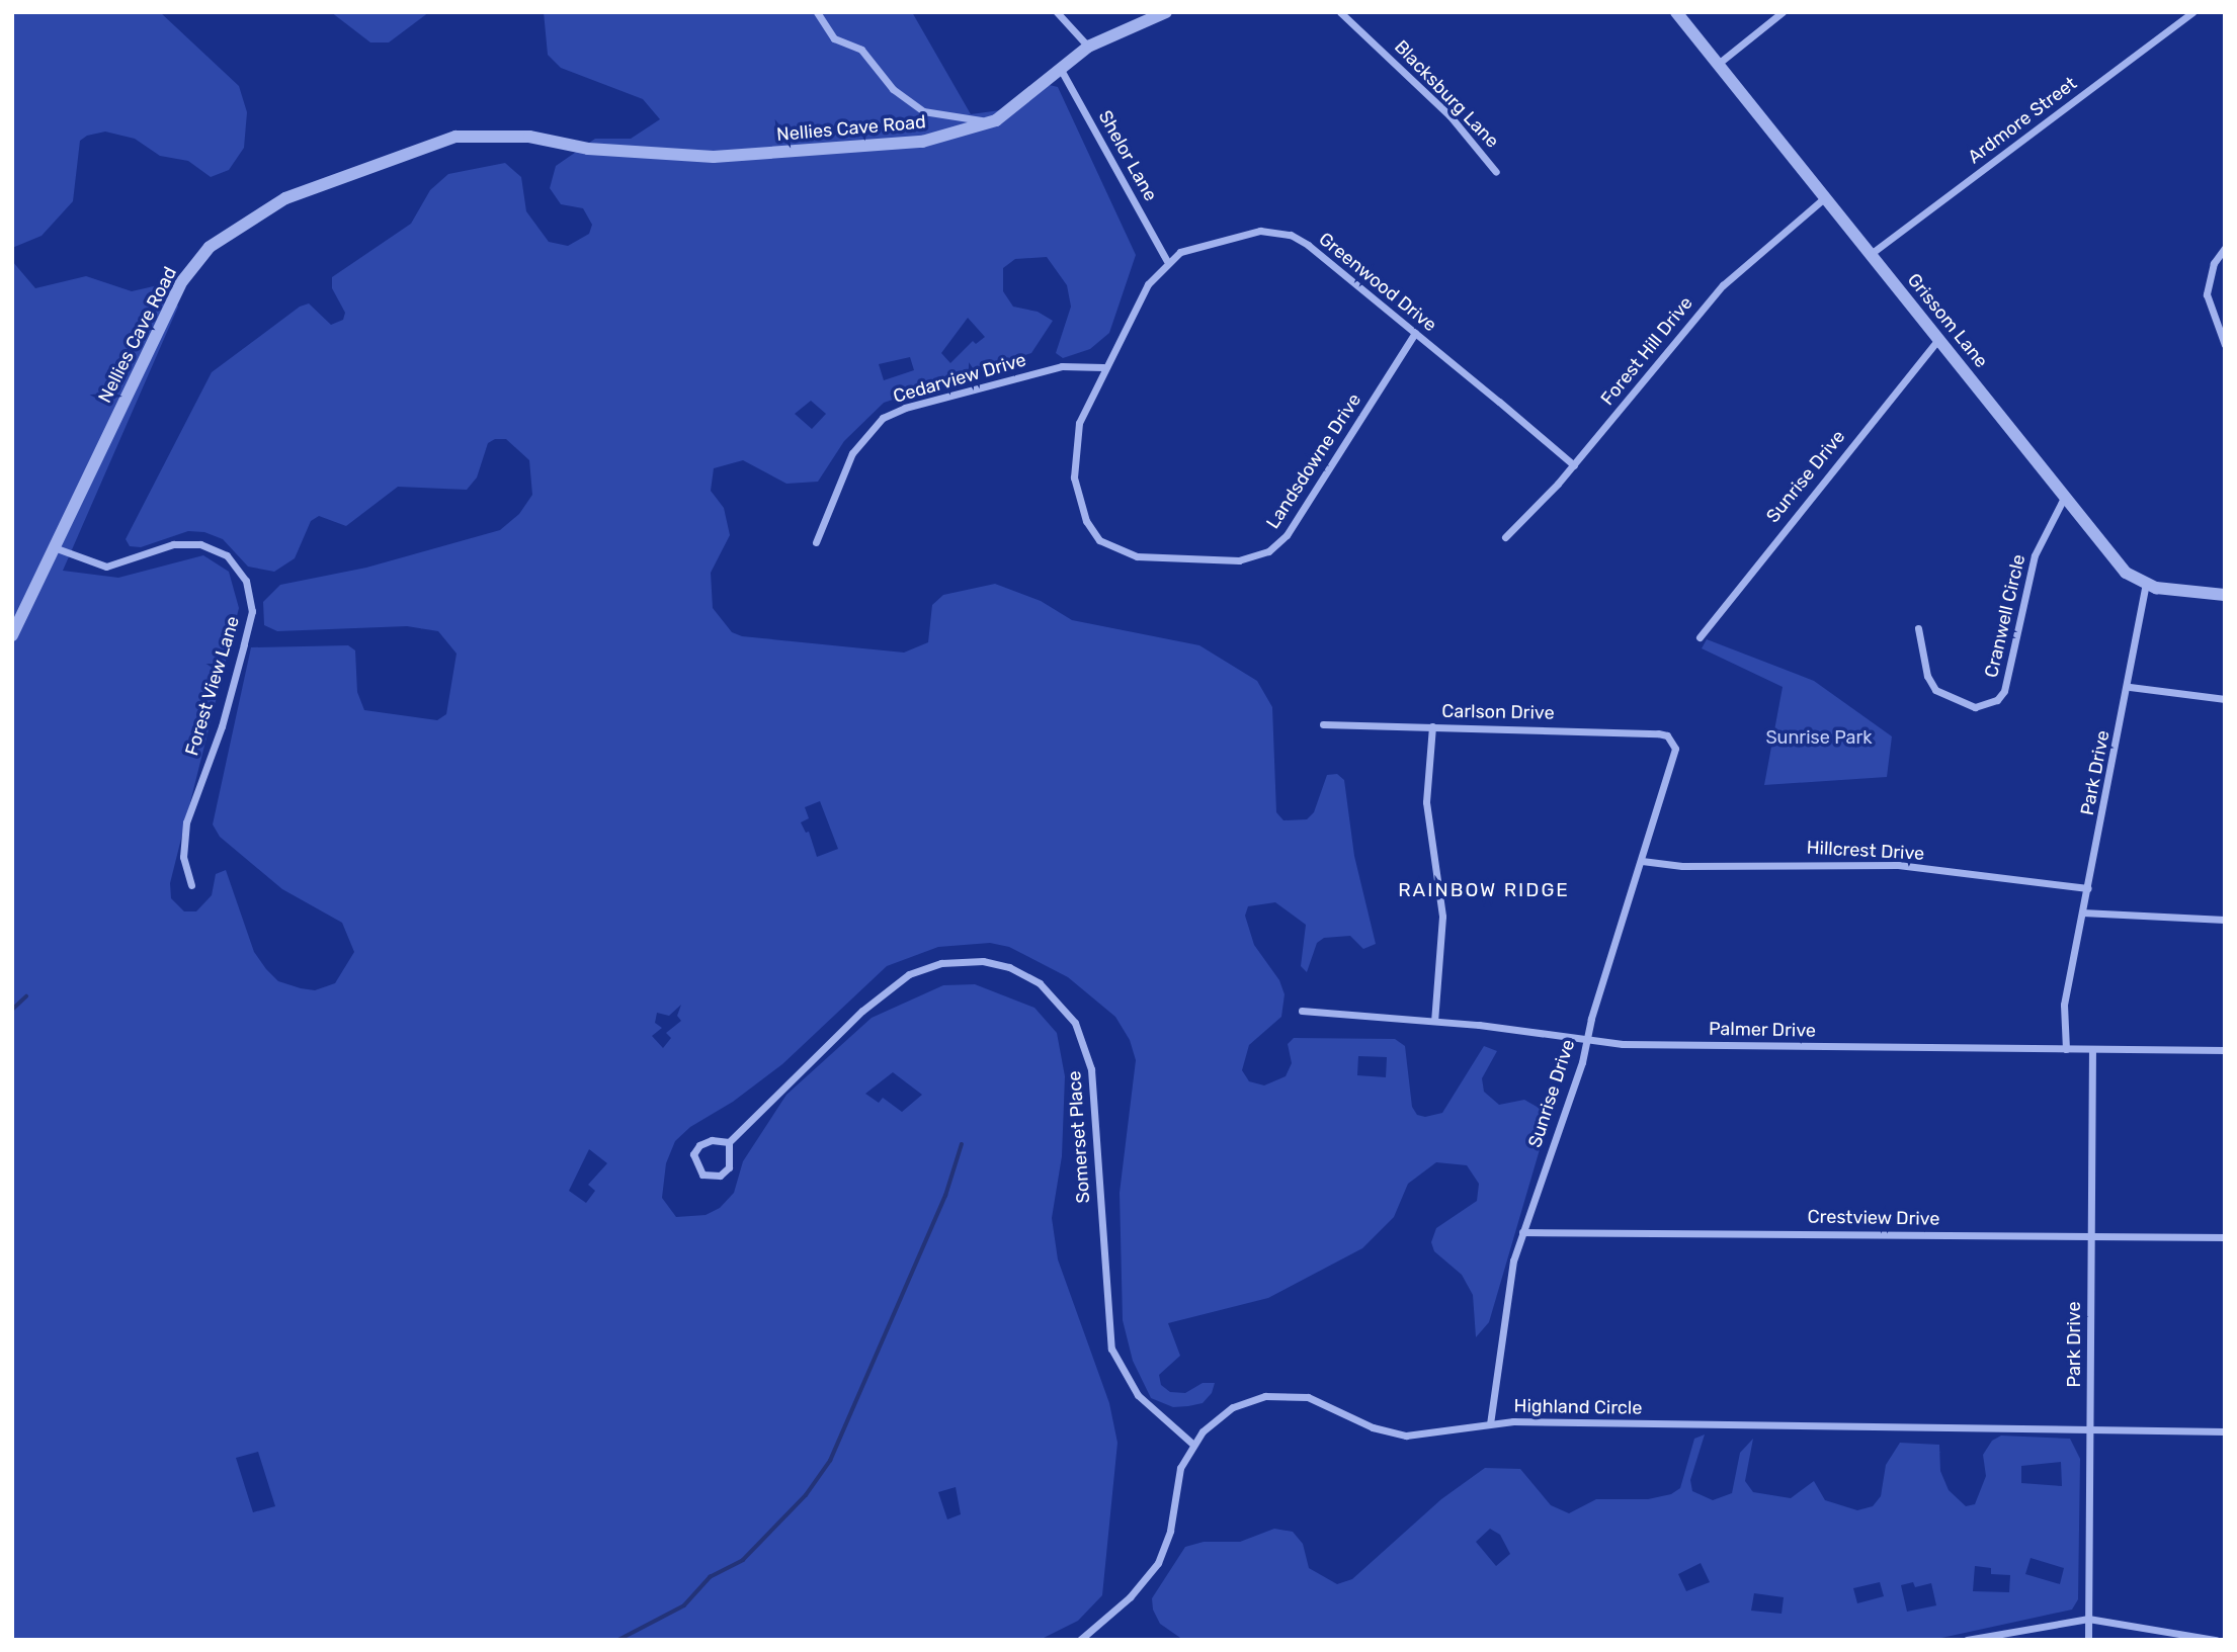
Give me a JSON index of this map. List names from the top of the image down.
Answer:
{
  "streets": {
    "street": [
      "Blacksburg Lane",
      "Ardmore Street",
      "Nellies Cave Road",
      "Shelor Lane",
      "Greenwood Drive",
      "Grissom Lane",
      "Forest Hill Drive",
      "Cedarview Drive",
      "Landsdowne Drive",
      "Sunrise Drive",
      "Cranwell Circle",
      "Forest View Lane",
      "Carlson Drive",
      "Park Drive",
      "Hillcrest Drive",
      "Palmer Drive",
      "Somerset Place",
      "Crestview Drive",
      "Highland Circle"
    ]
  },
  "crossings": [
    ["Ardmore Street", "Grissom Lane"],
    ["Nellies Cave Road", "Shelor Lane"],
    ["Nellies Cave Road", "Forest View Lane"],
    ["Shelor Lane", "Greenwood Drive"],
    ["Greenwood Drive", "Forest Hill Drive"],
    ["Greenwood Drive", "Cedarview Drive"],
    ["Greenwood Drive", "Landsdowne Drive"],
    ["Grissom Lane", "Forest Hill Drive"],
    ["Grissom Lane", "Sunrise Drive"],
    ["Grissom Lane", "Cranwell Circle"],
    ["Grissom Lane", "Park Drive"],
    ["Cedarview Drive", "Landsdowne Drive"],
    ["Sunrise Drive", "Carlson Drive"],
    ["Sunrise Drive", "Hillcrest Drive"],
    ["Sunrise Drive", "Palmer Drive"],
    ["Sunrise Drive", "Crestview Drive"],
    ["Sunrise Drive", "Highland Circle"],
    ["Park Drive", "Hillcrest Drive"],
    ["Park Drive", "Palmer Drive"],
    ["Park Drive", "Crestview Drive"],
    ["Park Drive", "Highland Circle"],
    ["Somerset Place", "Highland Circle"]
  ],
  "districts": ["RAINBOW RIDGE"],
  "parks": ["Sunrise Park"]
}
